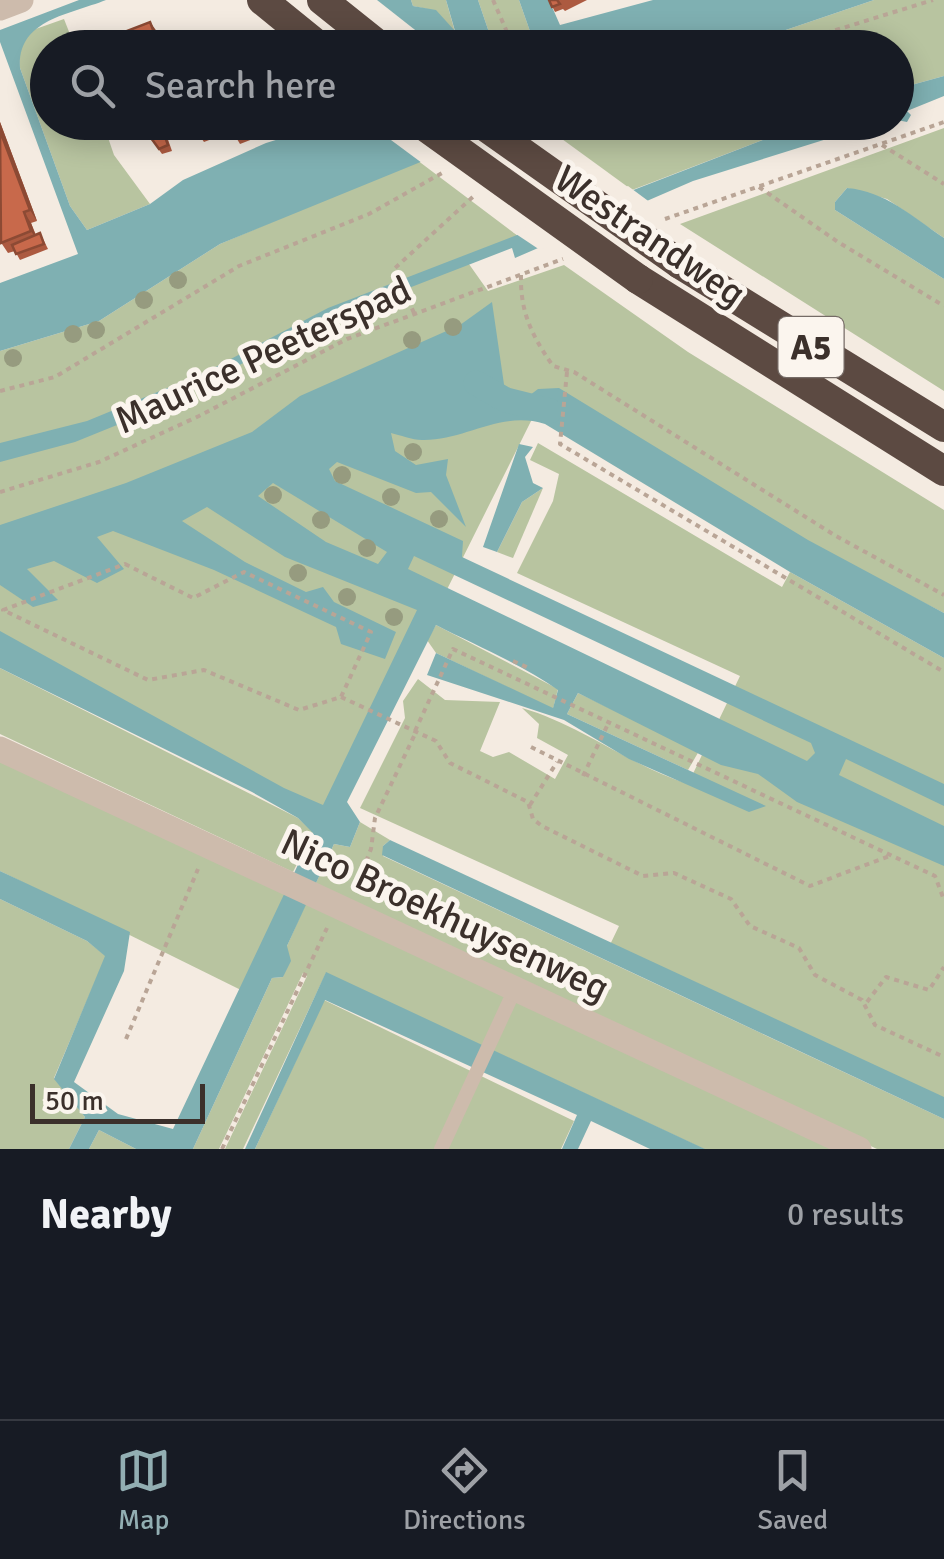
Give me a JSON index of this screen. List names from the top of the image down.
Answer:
{
  "streets": {
    "highway": ["Westrandweg", "A5"],
    "street": ["Nico Broekhuysenweg"],
    "path": ["Maurice Peeterspad"]
  },
  "scale_bar": "50 m",
  "page": {
    "search": "Search here",
    "scale": "50 m",
    "heading": ["Nearby", "0 results"],
    "nav": ["Map", "Directions", "Saved"]
  }
}
